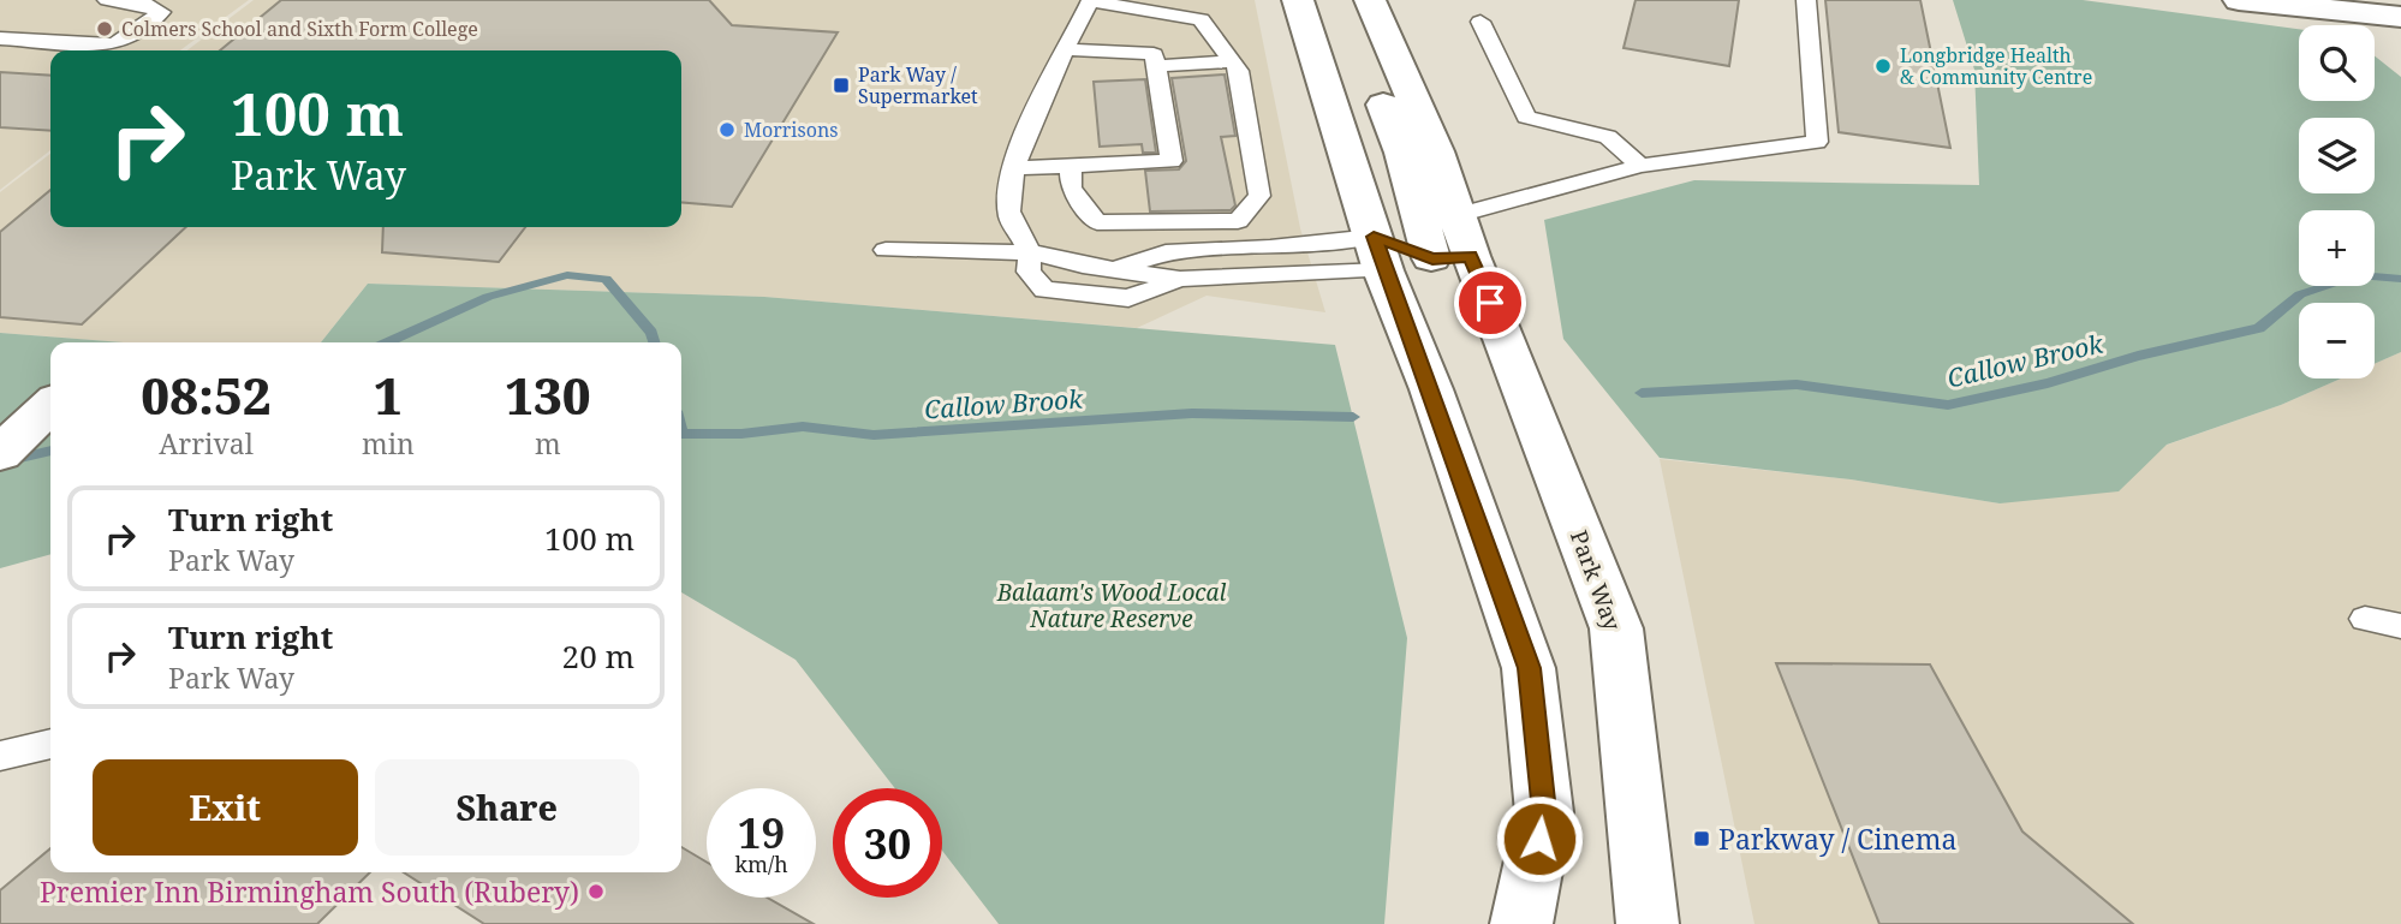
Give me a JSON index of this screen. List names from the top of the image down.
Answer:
{
  "streets": {
    "main road": ["Park Way"]
  },
  "water": ["Callow Brook"],
  "parks": ["Balaam's Wood Local Nature Reserve"],
  "places": {
    "other": [
      "Colmers School and Sixth Form College",
      "Longbridge Health & Community Centre",
      "Morrisons",
      "Premier Inn Birmingham South (Rubery)"
    ],
    "transit": ["Park Way / Supermarket", "Parkway / Cinema"]
  },
  "page": {
    "map_buttons": ["+", "−"],
    "turn": ["100 m", "Park Way"],
    "eta": [
      "08:52",
      "Arrival",
      "1",
      "min",
      "130",
      "m"
    ],
    "list": [
      {
        "name": "Turn right",
        "note": "Park Way",
        "value": "100 m"
      },
      {
        "name": "Turn right",
        "note": "Park Way",
        "value": "20 m"
      }
    ],
    "buttons": ["Exit", "Share"],
    "speed": "19 km/h",
    "limit": "30"
  }
}
